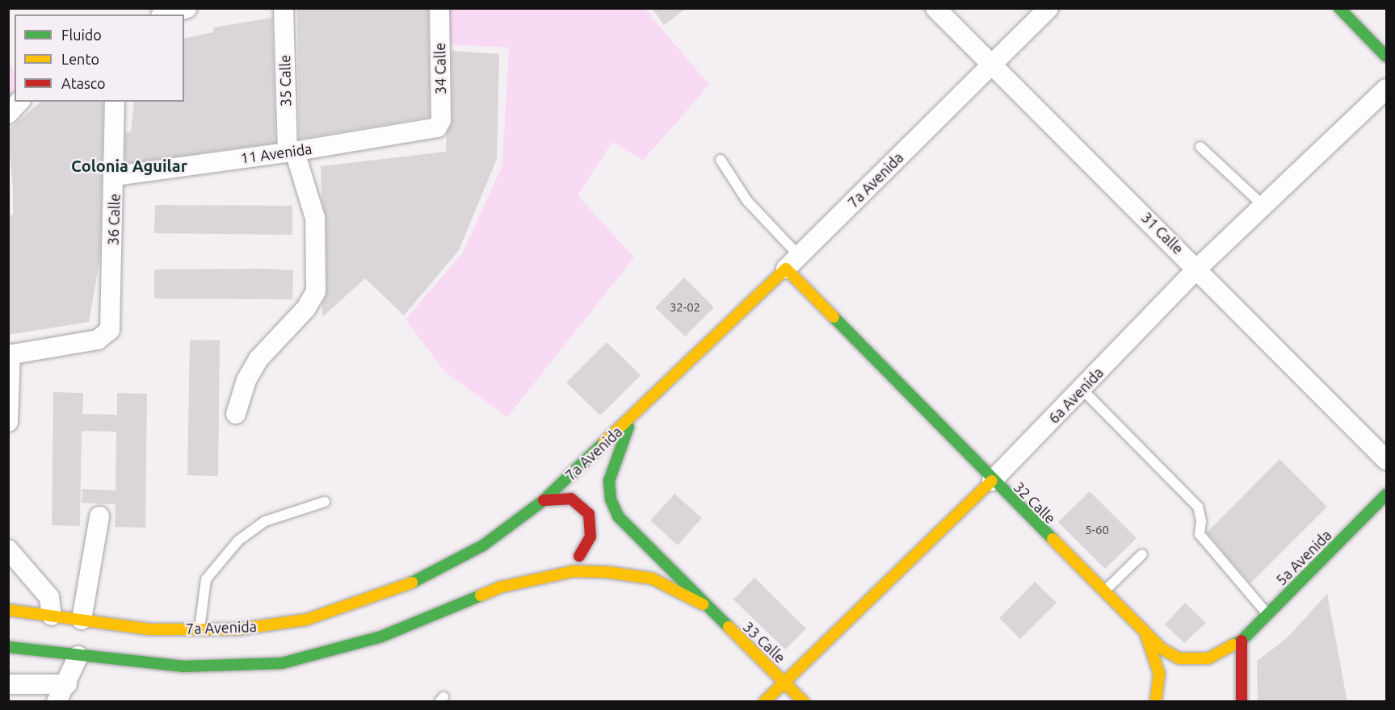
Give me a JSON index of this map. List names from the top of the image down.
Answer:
{
  "streets": {
    "main road": [
      "7a Avenida",
      "6a Avenida",
      "32 Calle",
      "5a Avenida",
      "33 Calle"
    ],
    "street": [
      "34 Calle",
      "35 Calle",
      "11 Avenida",
      "36 Calle",
      "31 Calle"
    ]
  },
  "crossings": [
    ["34 Calle", "11 Avenida"],
    ["35 Calle", "11 Avenida"],
    ["11 Avenida", "36 Calle"],
    ["7a Avenida", "31 Calle"],
    ["7a Avenida", "32 Calle"],
    ["31 Calle", "6a Avenida"],
    ["6a Avenida", "32 Calle"],
    ["6a Avenida", "33 Calle"],
    ["32 Calle", "5a Avenida"]
  ],
  "districts": ["Colonia Aguilar"],
  "house_numbers": ["32-02", "5-60"],
  "legend": ["Fluido", "Lento", "Atasco"]
}
